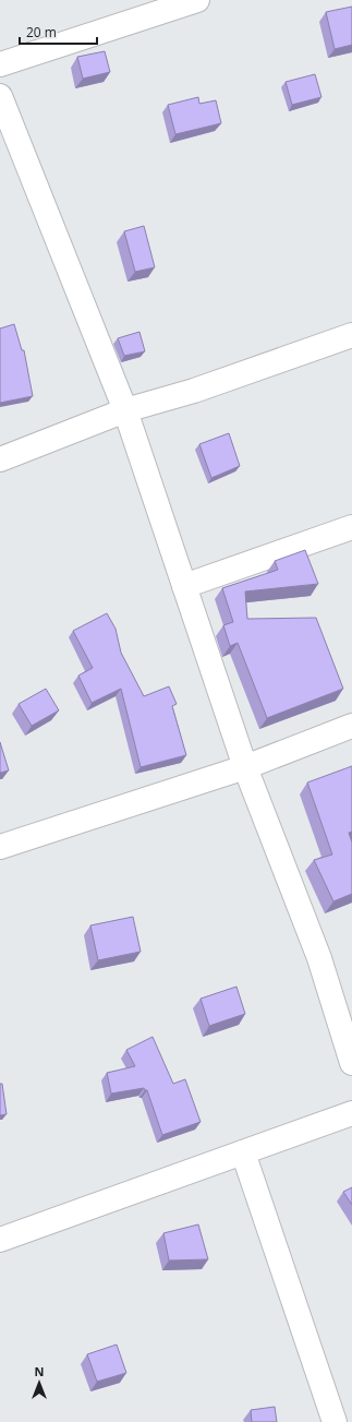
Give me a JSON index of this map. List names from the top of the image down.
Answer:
{
  "scale_bar": "20 m",
  "north": "top"
}
